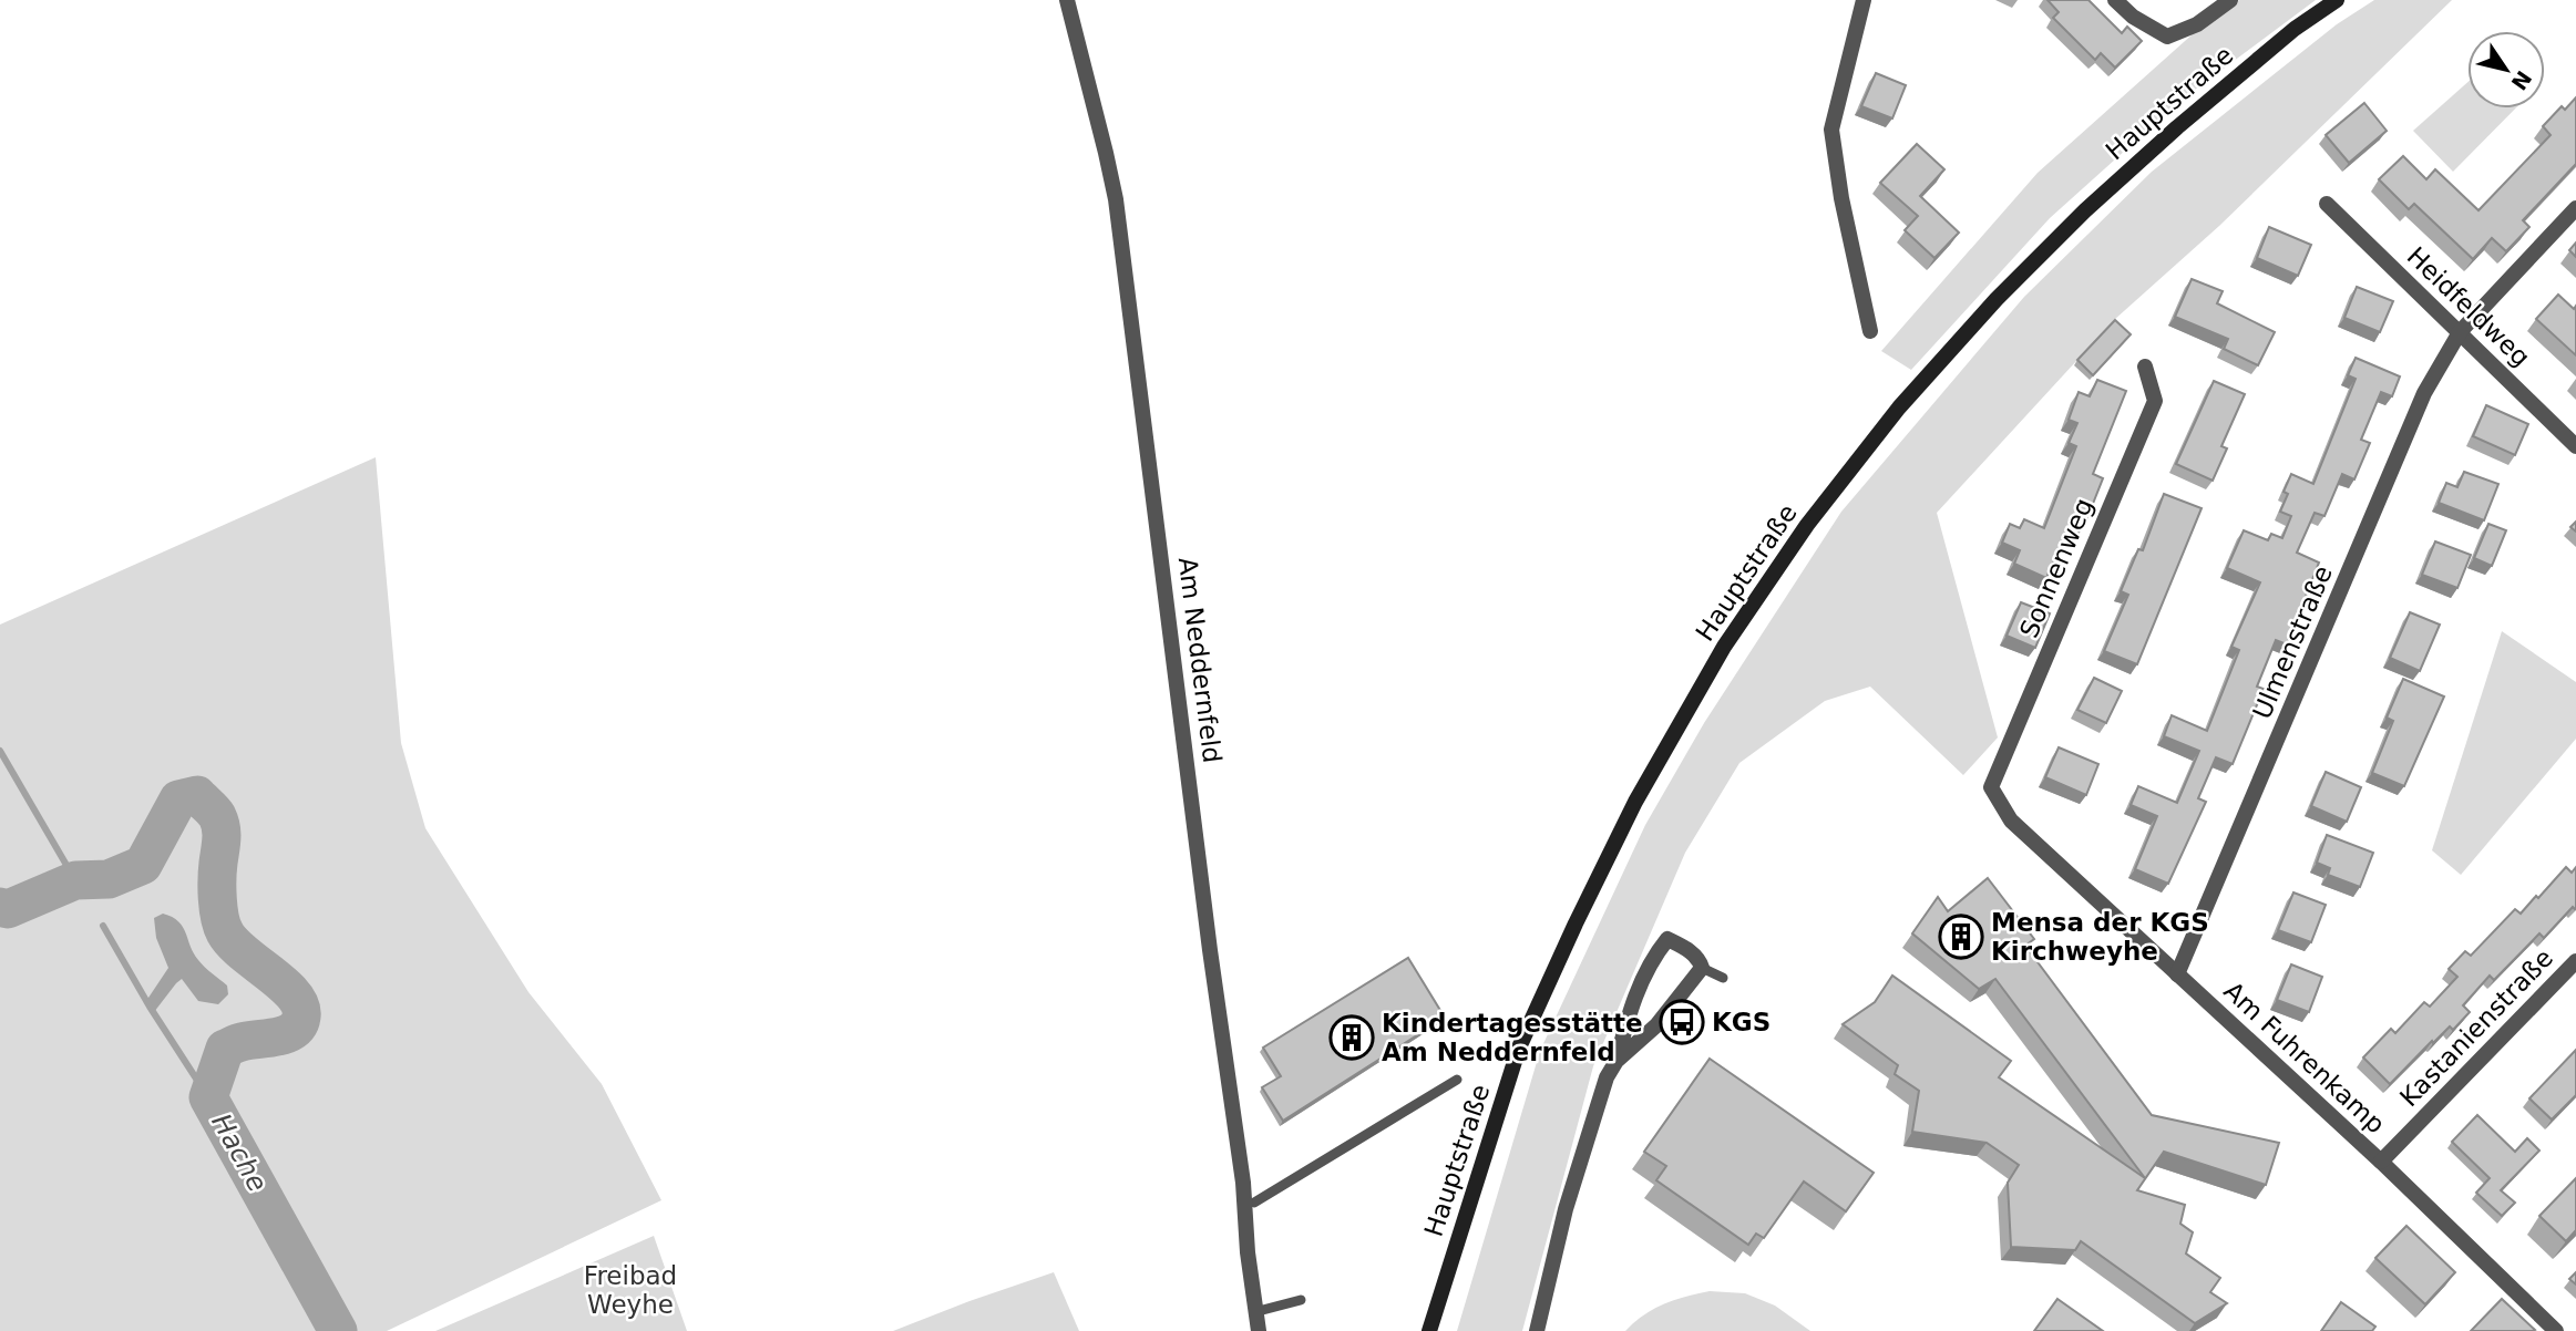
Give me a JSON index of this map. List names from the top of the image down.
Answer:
{
  "streets": {
    "main road": ["Hauptstraße"],
    "street": [
      "Heidfeldweg",
      "Sonnenweg",
      "Ulmenstraße",
      "Am Neddernfeld",
      "Kastanienstraße",
      "Am Fuhrenkamp"
    ]
  },
  "crossings": [
    ["Heidfeldweg", "Ulmenstraße"],
    ["Sonnenweg", "Am Fuhrenkamp"],
    ["Ulmenstraße", "Am Fuhrenkamp"],
    ["Kastanienstraße", "Am Fuhrenkamp"]
  ],
  "water": ["Hache"],
  "parks": ["Freibad Weyhe"],
  "places": {
    "building": ["Mensa der KGS Kirchweyhe", "Kindertagesstätte Am Neddernfeld"],
    "bus stop": ["KGS"]
  },
  "north": "bottom right"
}
